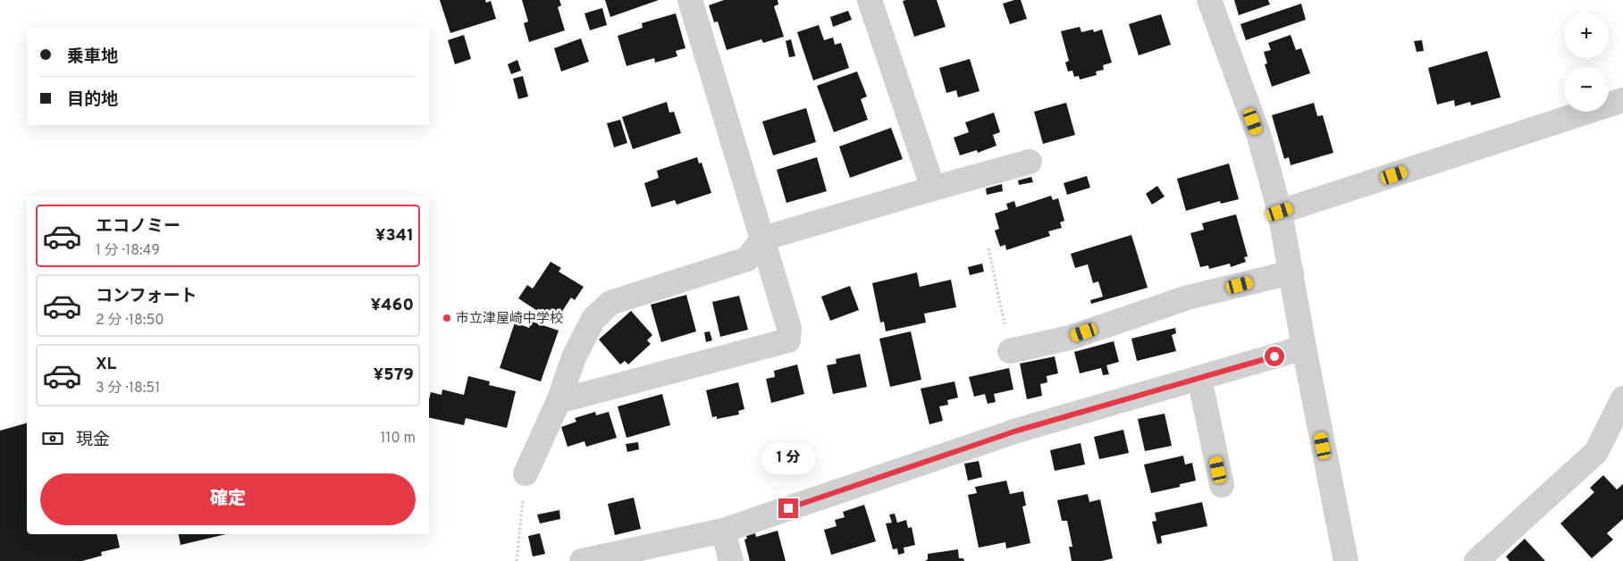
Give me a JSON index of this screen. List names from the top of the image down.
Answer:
{
  "places": ["市立津屋崎中学校"],
  "page": {
    "map_buttons": ["+", "−"],
    "banner": ["乗車地", "目的地"],
    "list": [
      {
        "name": "エコノミー",
        "note": "1 分 · 18:49",
        "value": "¥341"
      },
      {
        "name": "コンフォート",
        "note": "2 分 · 18:50",
        "value": "¥460"
      },
      {
        "name": "XL",
        "note": "3 分 · 18:51",
        "value": "¥579"
      }
    ],
    "pay": ["現金", "110 m"],
    "bubble": "1 分",
    "buttons": "確定"
  }
}
